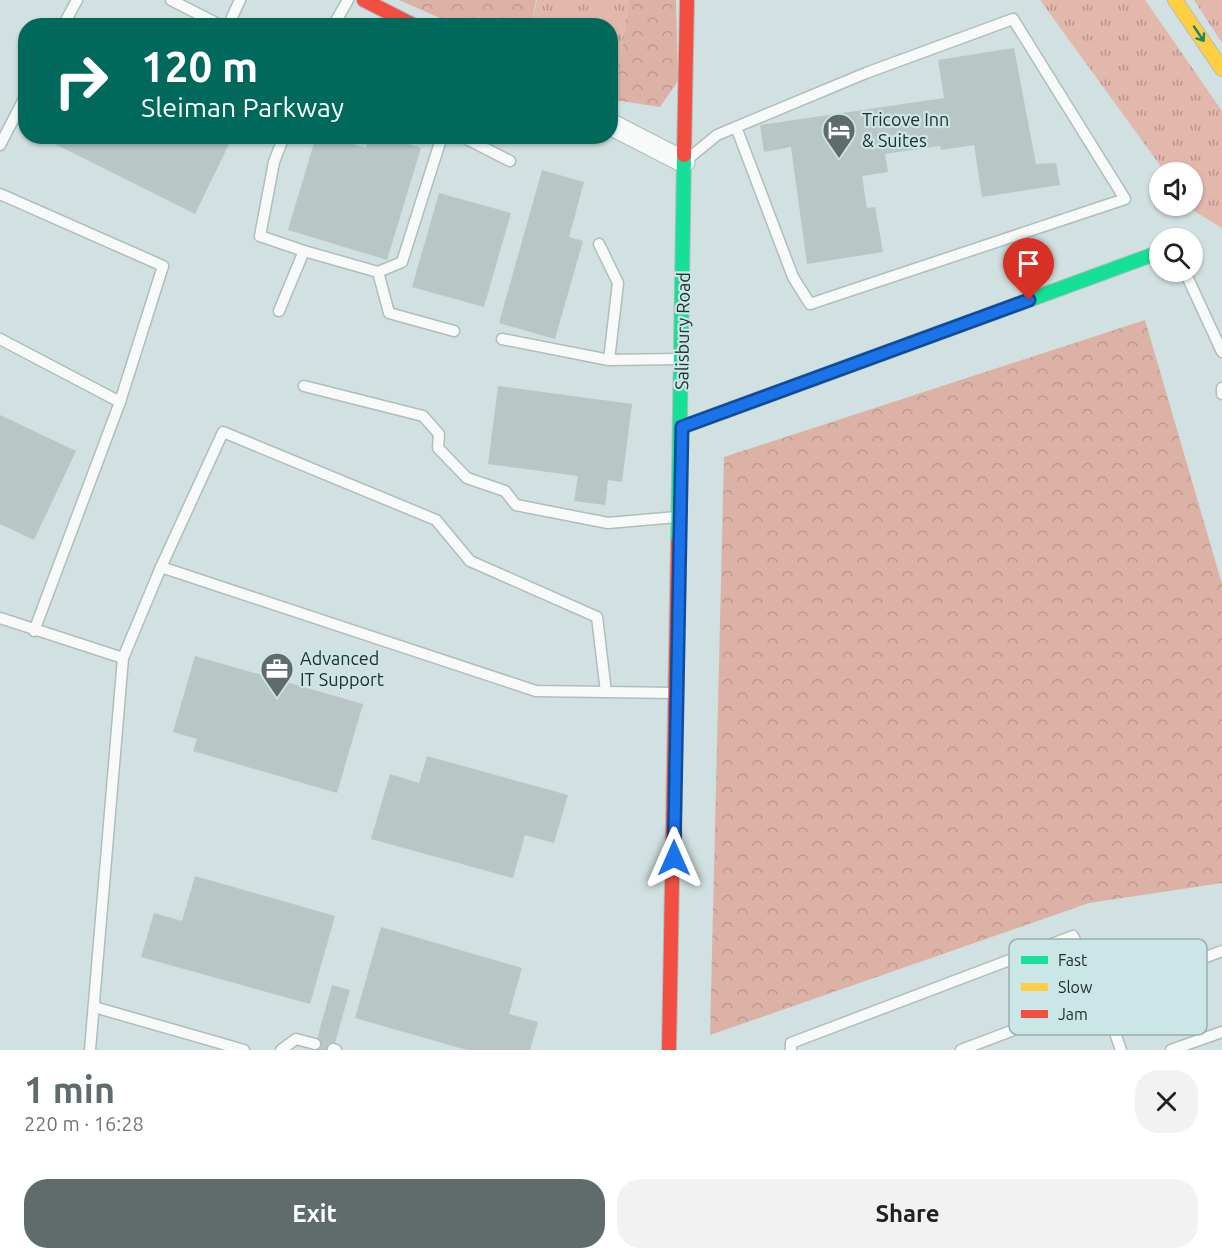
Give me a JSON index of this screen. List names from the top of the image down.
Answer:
{
  "streets": {
    "main road": ["Salisbury Road"]
  },
  "places": {
    "hotel": ["Tricove Inn & Suites"],
    "office": ["Advanced IT Support"]
  },
  "legend": ["Fast", "Slow", "Jam"],
  "page": {
    "turn": ["120 m", "Sleiman Parkway"],
    "heading": ["1 min", "220 m · 16:28"],
    "buttons": ["Exit", "Share"]
  }
}
